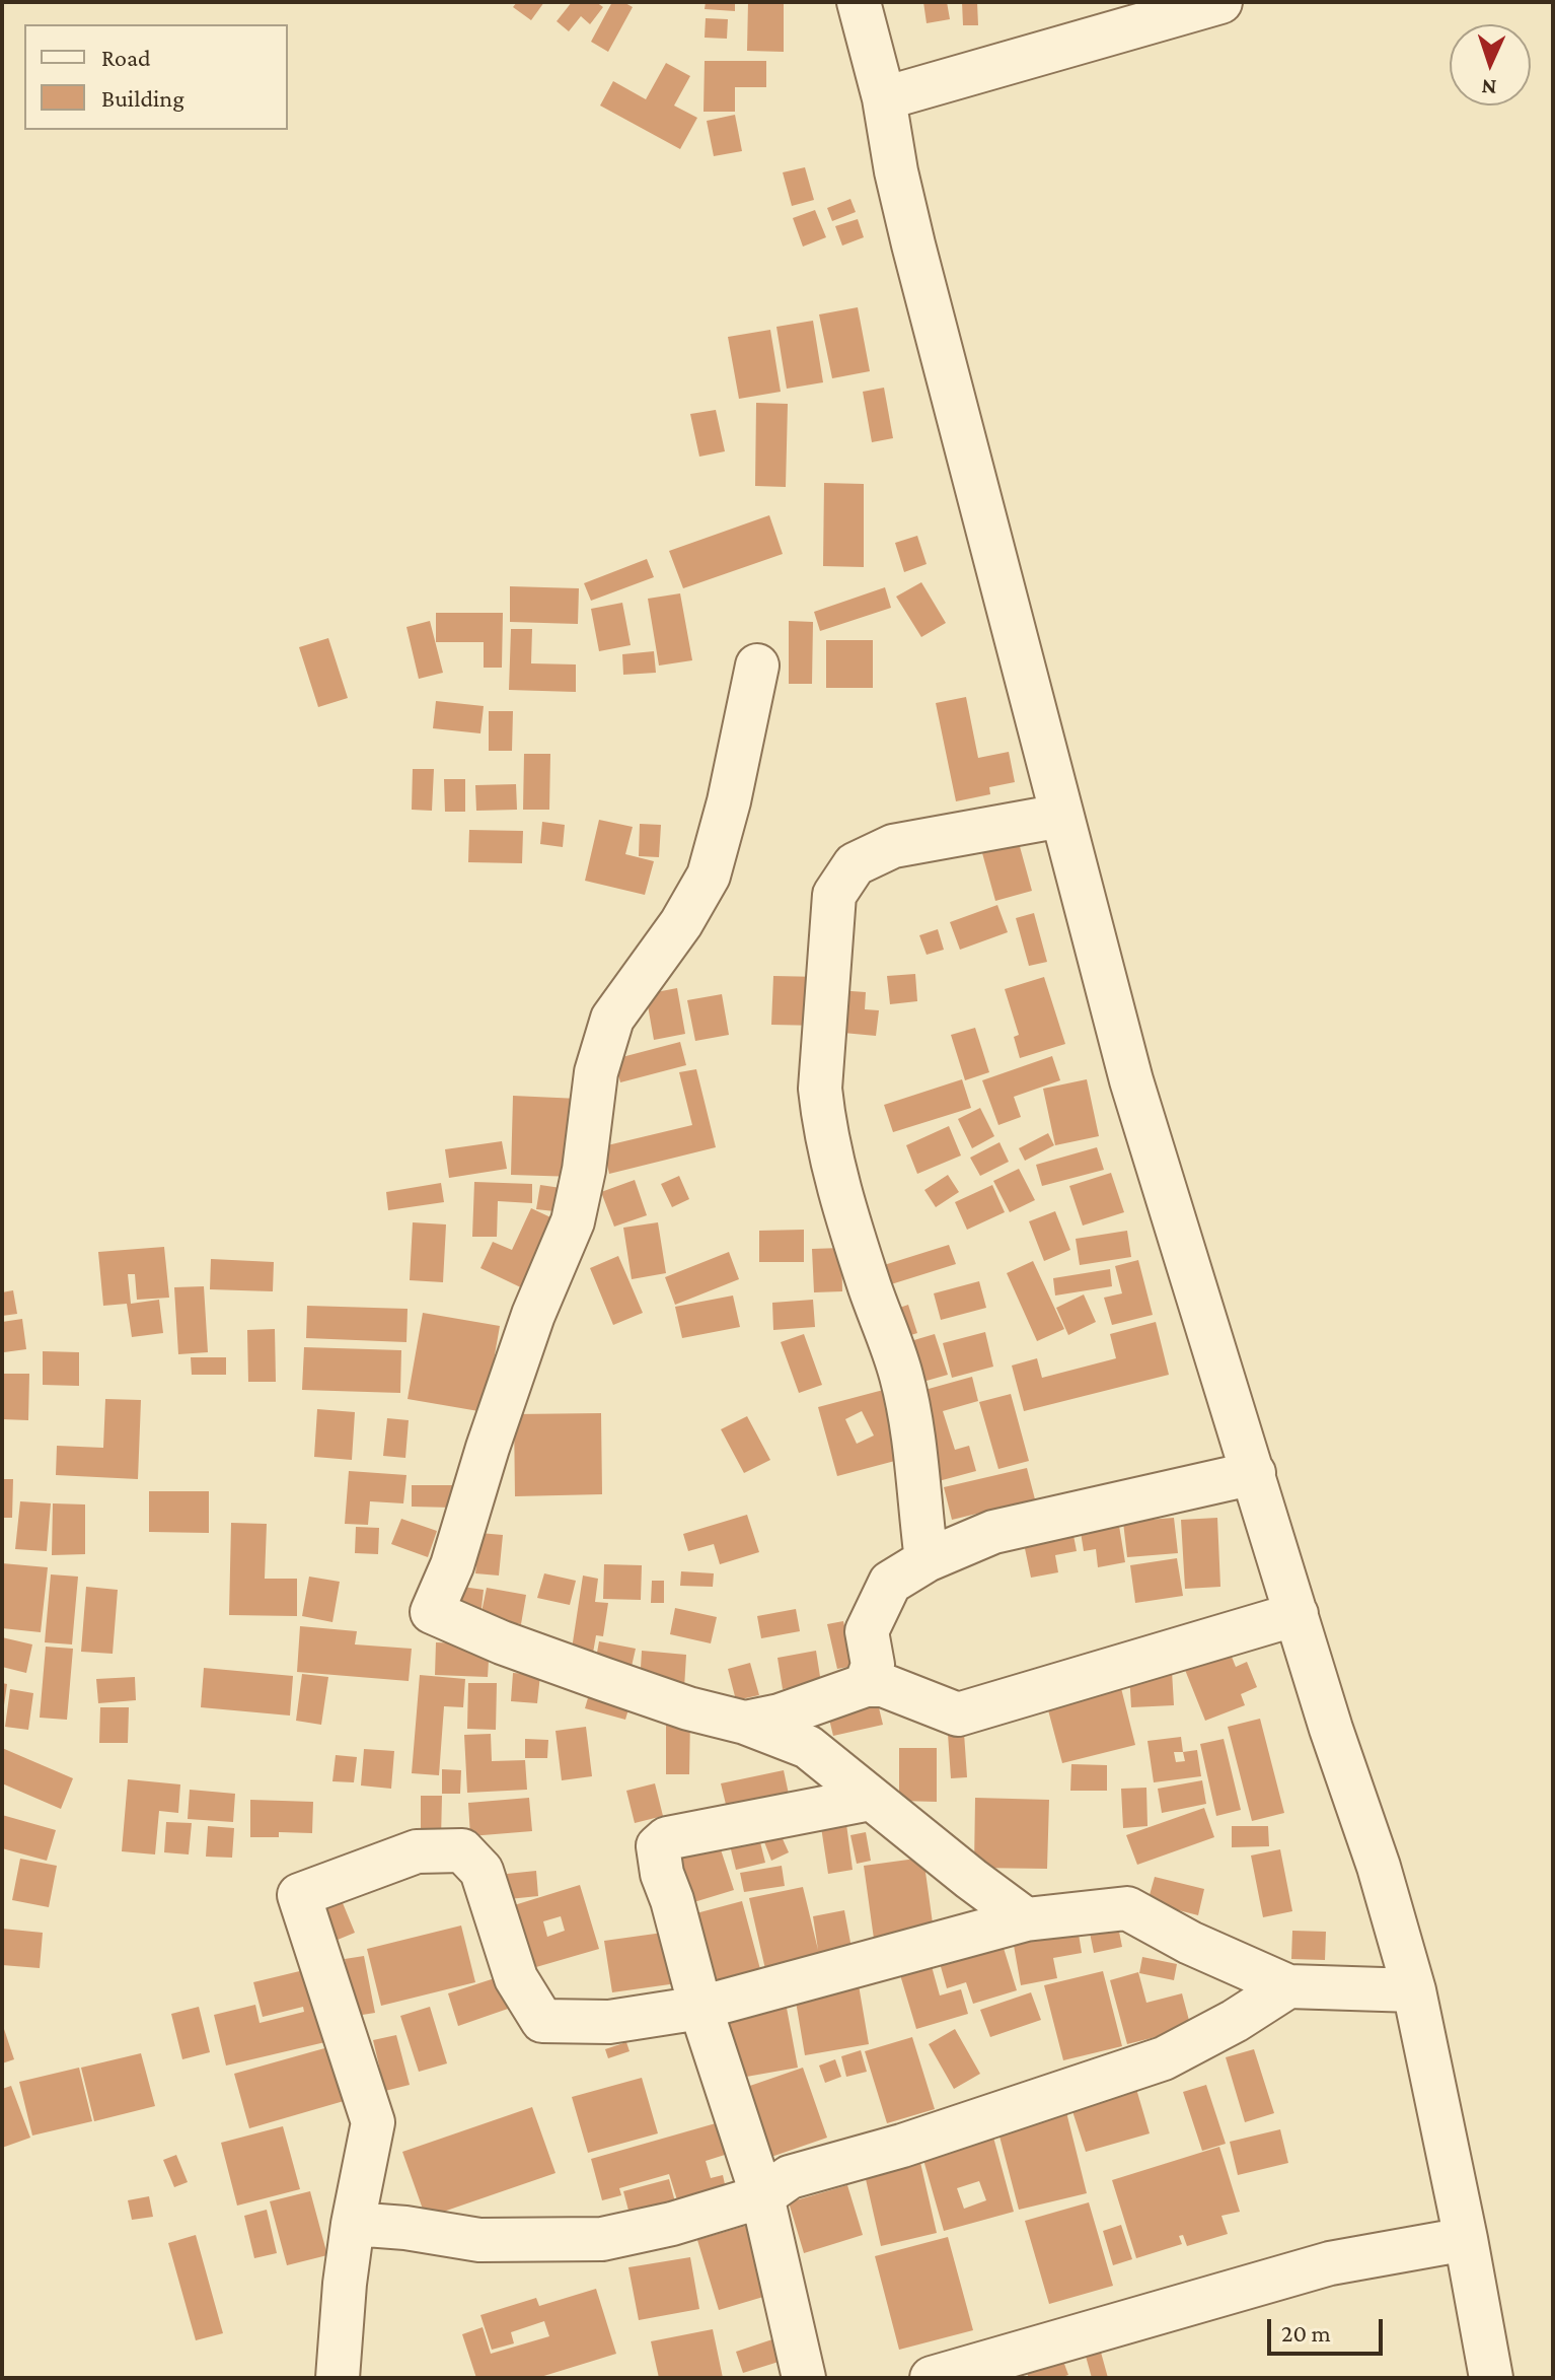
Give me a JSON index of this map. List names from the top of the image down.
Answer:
{
  "legend": ["Road", "Building"],
  "scale_bar": "20 m",
  "north": "bottom"
}
